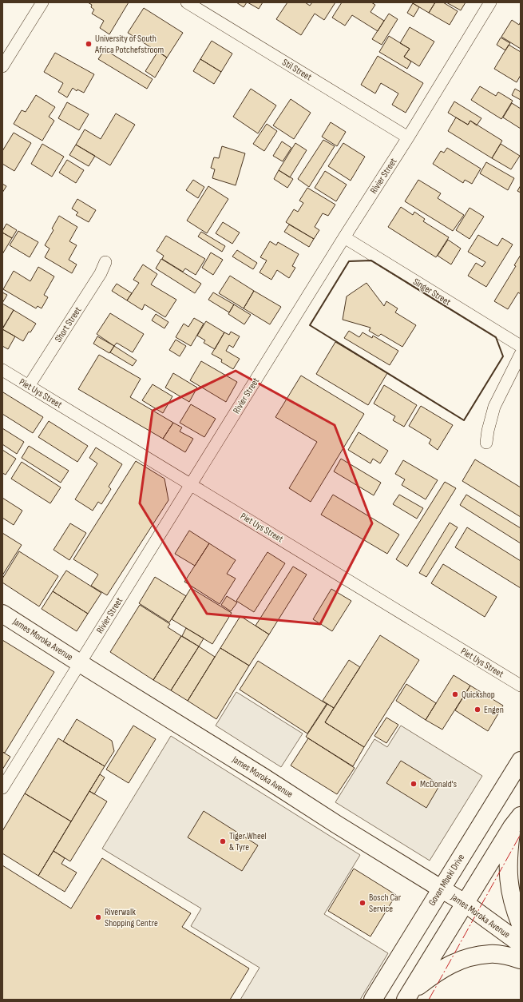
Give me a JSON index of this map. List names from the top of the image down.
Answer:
{
  "streets": {
    "main road": ["James Moroka Avenue", "Govan Mbeki Drive"],
    "street": [
      "Stil Street",
      "Rivier Street",
      "Singer Street",
      "Short Street",
      "Piet Uys Street"
    ]
  },
  "crossings": [
    ["Stil Street", "Rivier Street"],
    ["Rivier Street", "Singer Street"],
    ["Rivier Street", "Piet Uys Street"],
    ["Rivier Street", "James Moroka Avenue"],
    ["Short Street", "Piet Uys Street"],
    ["James Moroka Avenue", "Govan Mbeki Drive"]
  ],
  "places": [
    "University of South Africa Potchefstroom",
    "Quickshop",
    "Engen",
    "McDonald's",
    "Tiger Wheel & Tyre",
    "Bosch Car Service",
    "Riverwalk Shopping Centre"
  ]
}
